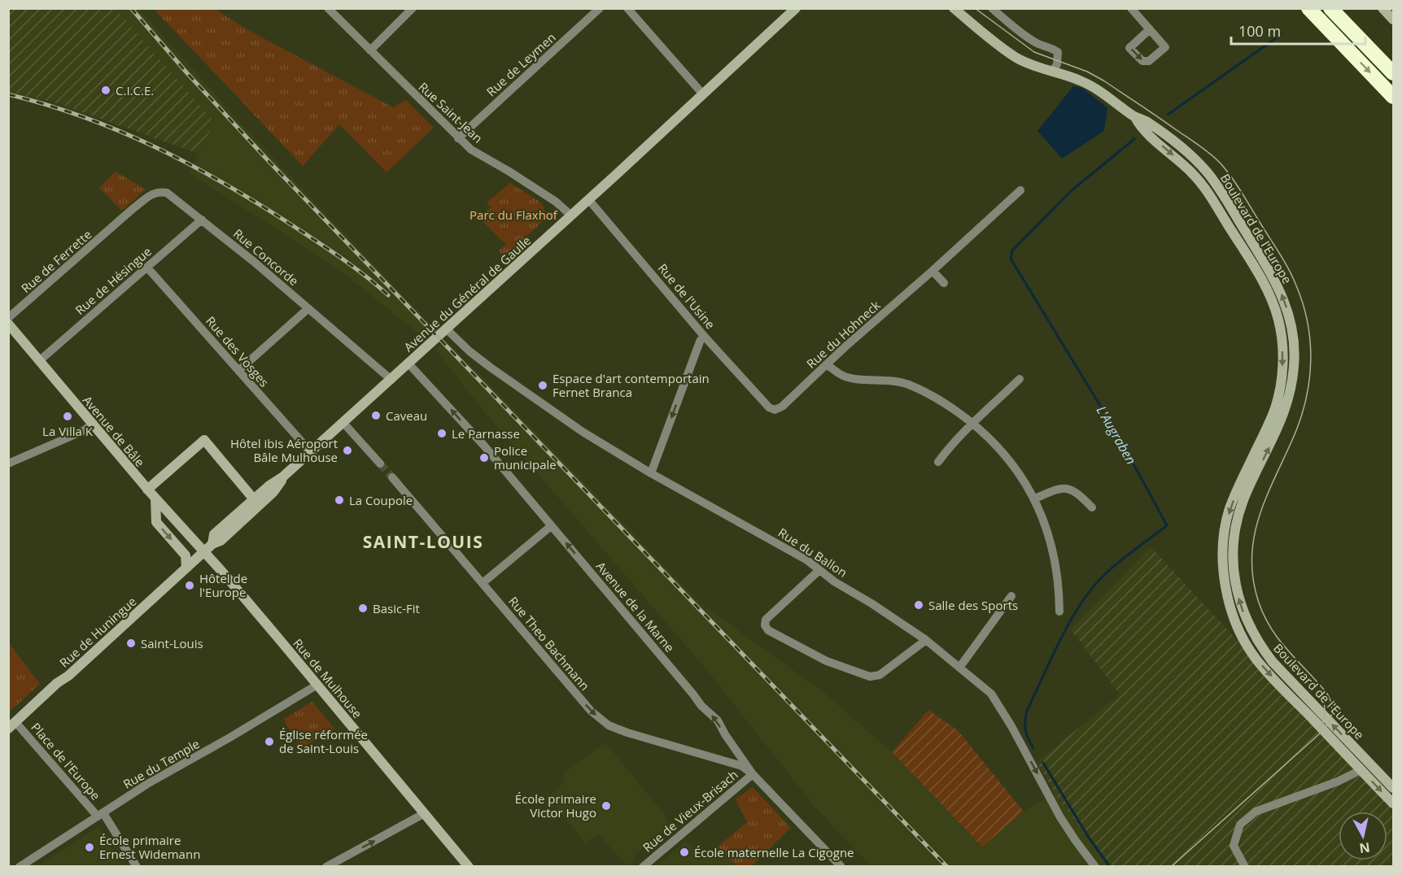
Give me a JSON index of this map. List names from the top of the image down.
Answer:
{
  "streets": {
    "main road": [
      "Boulevard de l'Europe",
      "Avenue du Général de Gaulle",
      "Avenue de Bâle",
      "Rue de Huningue",
      "Rue de Mulhouse"
    ],
    "street": [
      "Rue de Leymen",
      "Rue Saint-Jean",
      "Rue Concorde",
      "Rue de Ferrette",
      "Rue de Hésingue",
      "Rue de l'Usine",
      "Rue du Hohneck",
      "Rue des Vosges",
      "Rue du Ballon",
      "Avenue de la Marne",
      "Rue Theo Bachmann",
      "Place de l'Europe",
      "Rue du Temple",
      "Rue de Vieux-Brisach"
    ]
  },
  "crossings": [
    ["Rue de Leymen", "Rue Saint-Jean"],
    ["Rue Saint-Jean", "Avenue du Général de Gaulle"],
    ["Rue Concorde", "Rue de Ferrette"],
    ["Rue Concorde", "Rue de Hésingue"],
    ["Rue Concorde", "Avenue du Général de Gaulle"],
    ["Rue de Ferrette", "Avenue de Bâle"],
    ["Rue de Hésingue", "Rue des Vosges"],
    ["Rue de Hésingue", "Avenue de Bâle"],
    ["Avenue du Général de Gaulle", "Rue de l'Usine"],
    ["Avenue du Général de Gaulle", "Rue des Vosges"],
    ["Avenue du Général de Gaulle", "Avenue de Bâle"],
    ["Avenue du Général de Gaulle", "Rue du Ballon"],
    ["Avenue du Général de Gaulle", "Avenue de la Marne"],
    ["Avenue du Général de Gaulle", "Rue de Huningue"],
    ["Avenue du Général de Gaulle", "Rue de Mulhouse"],
    ["Rue de l'Usine", "Rue du Hohneck"],
    ["Avenue de Bâle", "Rue de Huningue"],
    ["Avenue de Bâle", "Rue de Mulhouse"],
    ["Avenue de la Marne", "Rue Theo Bachmann"],
    ["Avenue de la Marne", "Rue de Vieux-Brisach"],
    ["Rue de Huningue", "Rue de Mulhouse"],
    ["Rue de Huningue", "Place de l'Europe"],
    ["Rue Theo Bachmann", "Rue de Vieux-Brisach"],
    ["Rue de Mulhouse", "Rue du Temple"],
    ["Place de l'Europe", "Rue du Temple"]
  ],
  "one_way": ["Avenue de la Marne", "Rue Theo Bachmann"],
  "districts": ["SAINT-LOUIS"],
  "water": ["L'Augraben"],
  "parks": ["Parc du Flaxhof"],
  "places": [
    "C.I.C.E.",
    "Espace d'art contemportain Fernet Branca",
    "Caveau",
    "La Villa K",
    "Le Parnasse",
    "Hôtel ibis Aéroport Bâle Mulhouse",
    "Police municipale",
    "La Coupole",
    "Hôtel de l'Europe",
    "Salle des Sports",
    "Basic-Fit",
    "Saint-Louis",
    "Église réformée de Saint-Louis",
    "École primaire Victor Hugo",
    "École primaire Ernest Widemann",
    "École maternelle La Cigogne"
  ],
  "scale_bar": "100 m",
  "north": "bottom"
}
